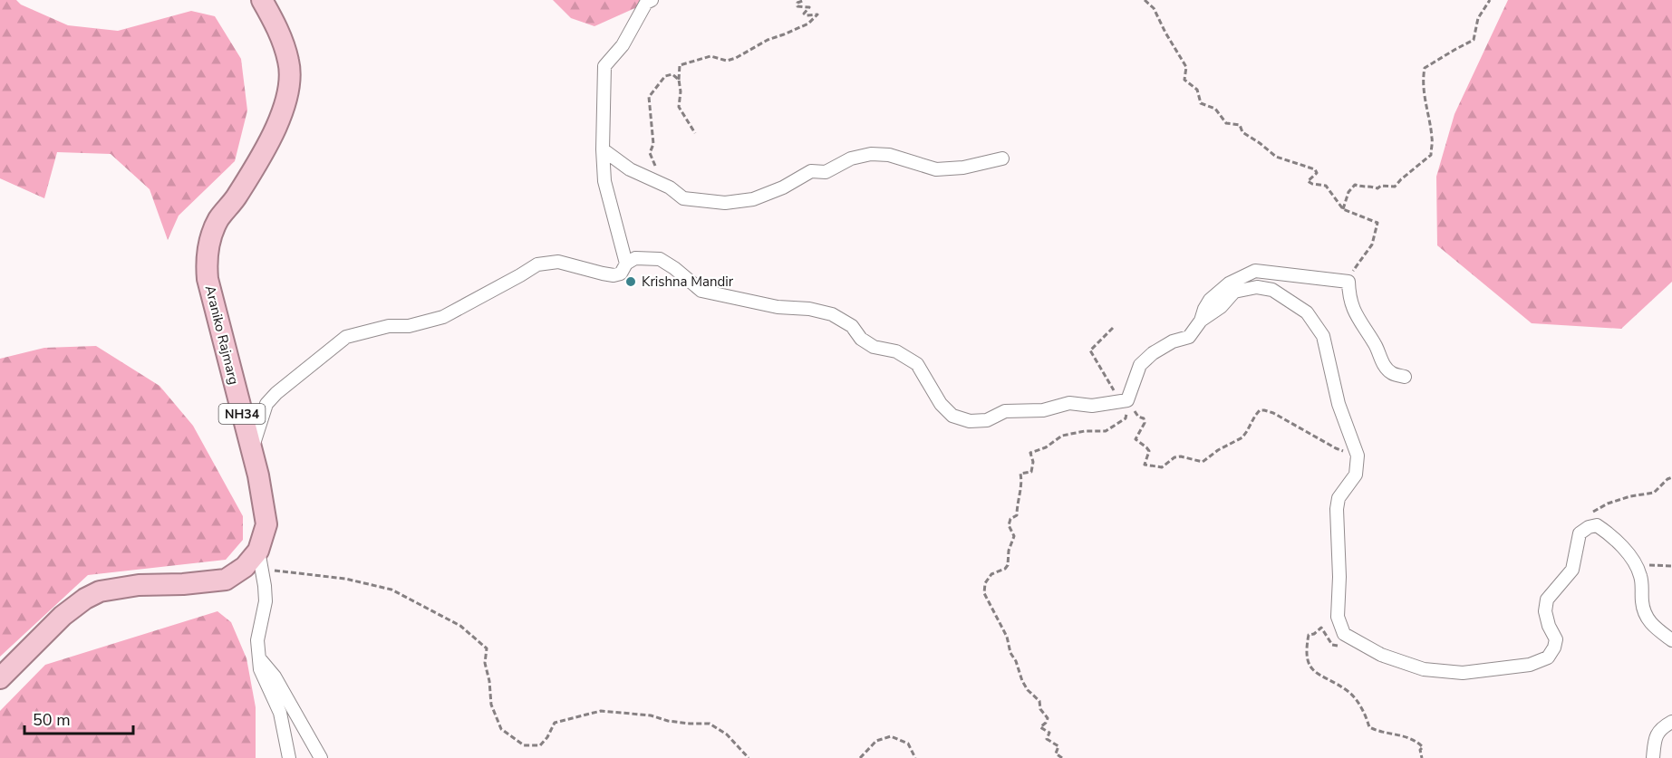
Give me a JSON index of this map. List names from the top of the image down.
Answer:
{
  "streets": {
    "highway": ["Araniko Rajmarg", "NH34"]
  },
  "places": ["Krishna Mandir"],
  "scale_bar": "50 m"
}
